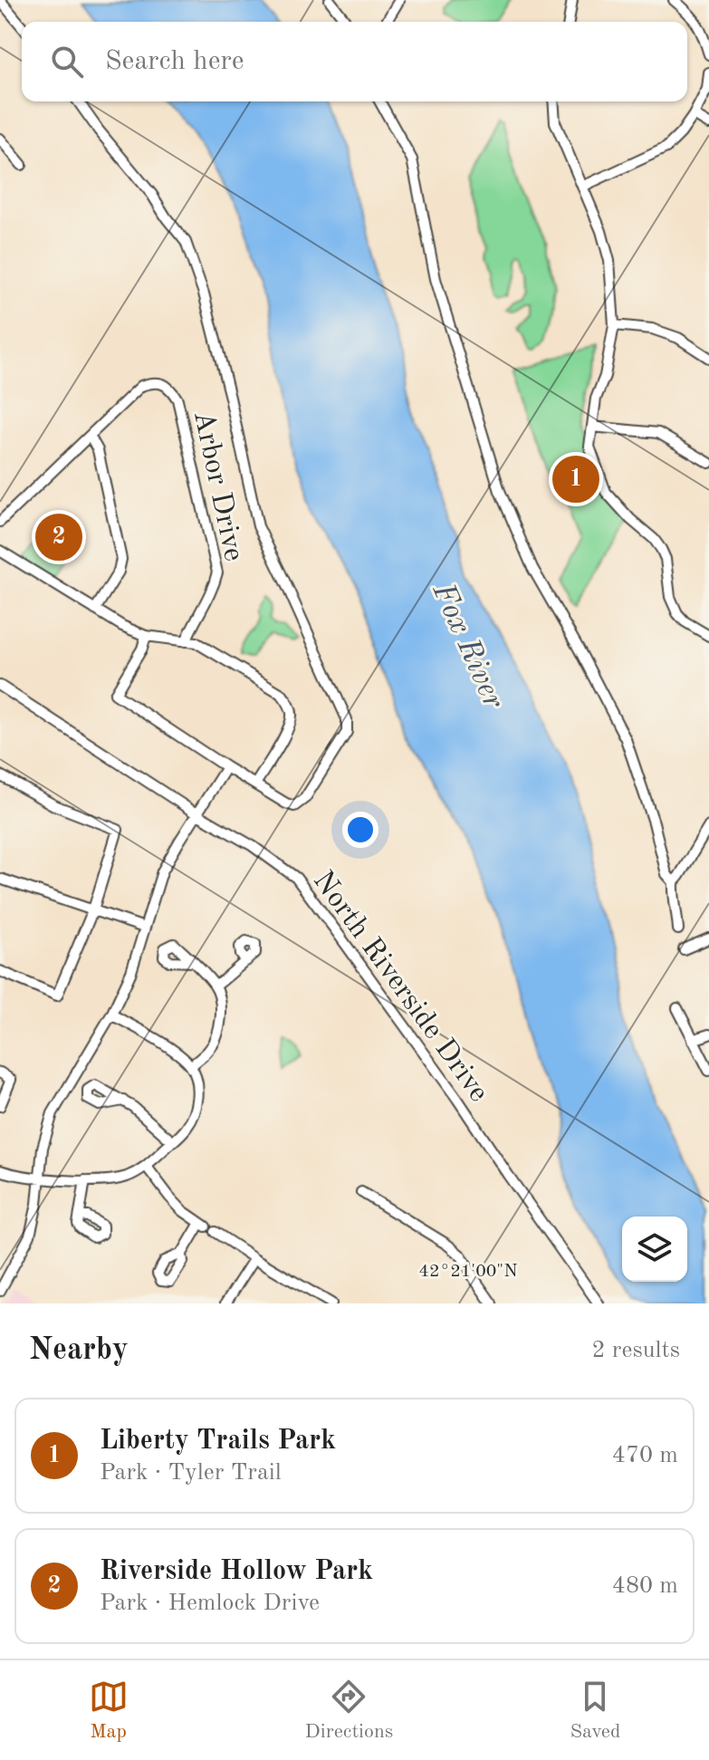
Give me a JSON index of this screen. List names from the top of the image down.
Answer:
{
  "streets": {
    "street": ["Arbor Drive", "North Riverside Drive"]
  },
  "water": ["Fox River"],
  "page": {
    "search": "Search here",
    "pins": ["1", "2"],
    "heading": ["Nearby", "2 results"],
    "list": [
      {
        "mark": "1",
        "name": "Liberty Trails Park",
        "note": "Park · Tyler Trail",
        "value": "470 m"
      },
      {
        "mark": "2",
        "name": "Riverside Hollow Park",
        "note": "Park · Hemlock Drive",
        "value": "480 m"
      }
    ],
    "nav": ["Map", "Directions", "Saved"]
  },
  "coordinates": ["42°21'00\"N"]
}
